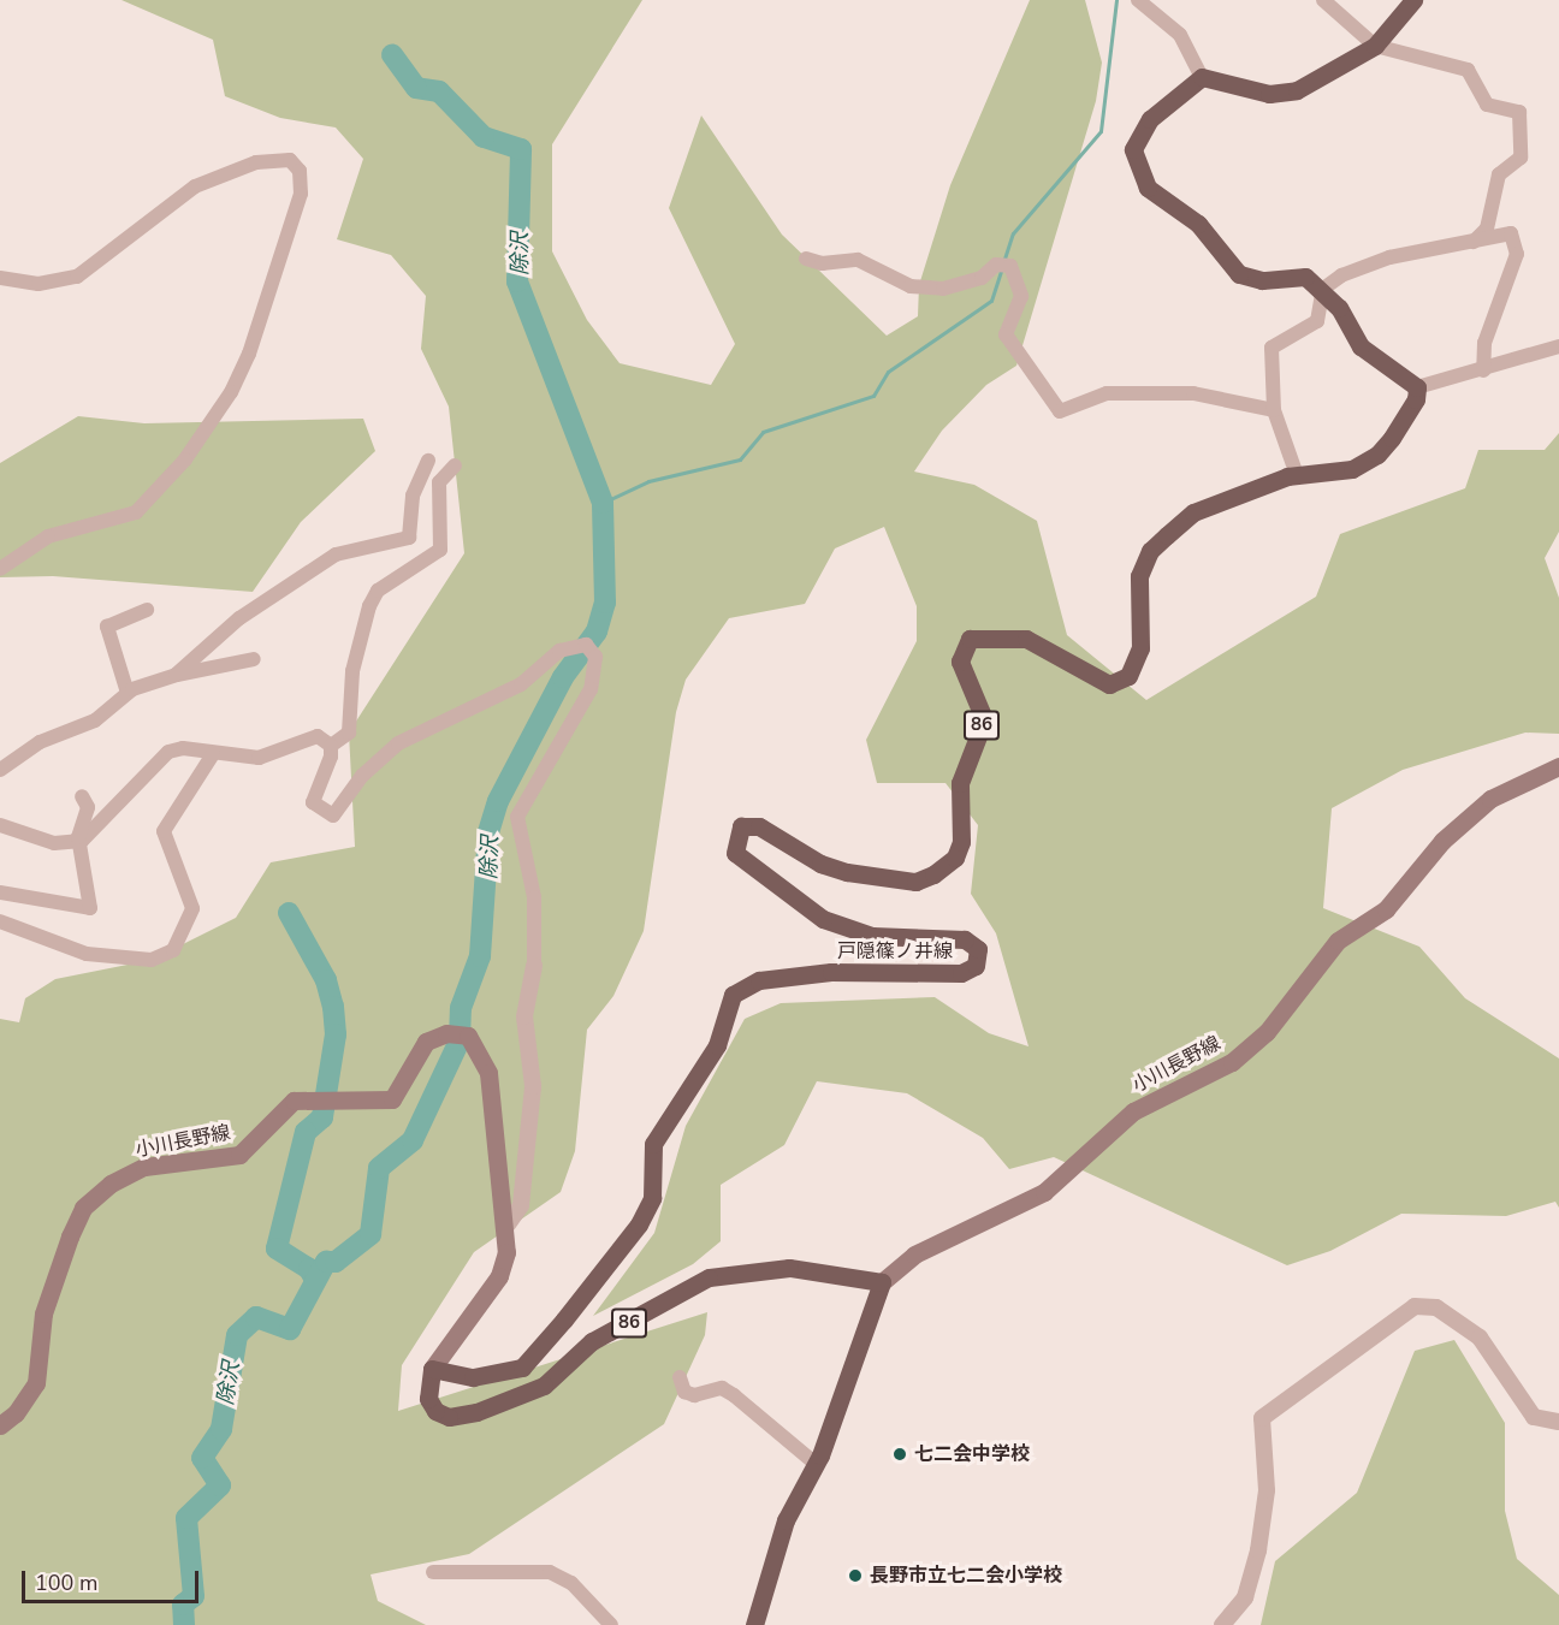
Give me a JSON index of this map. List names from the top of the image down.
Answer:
{
  "streets": {
    "main road": ["86", "戸隠篠ノ井線", "小川長野線"]
  },
  "crossings": [
    ["86", "戸隠篠ノ井線"],
    ["86", "小川長野線"],
    ["戸隠篠ノ井線", "小川長野線"]
  ],
  "water": ["除沢"],
  "places": ["七二会中学校", "長野市立七二会小学校"],
  "scale_bar": "100 m"
}
